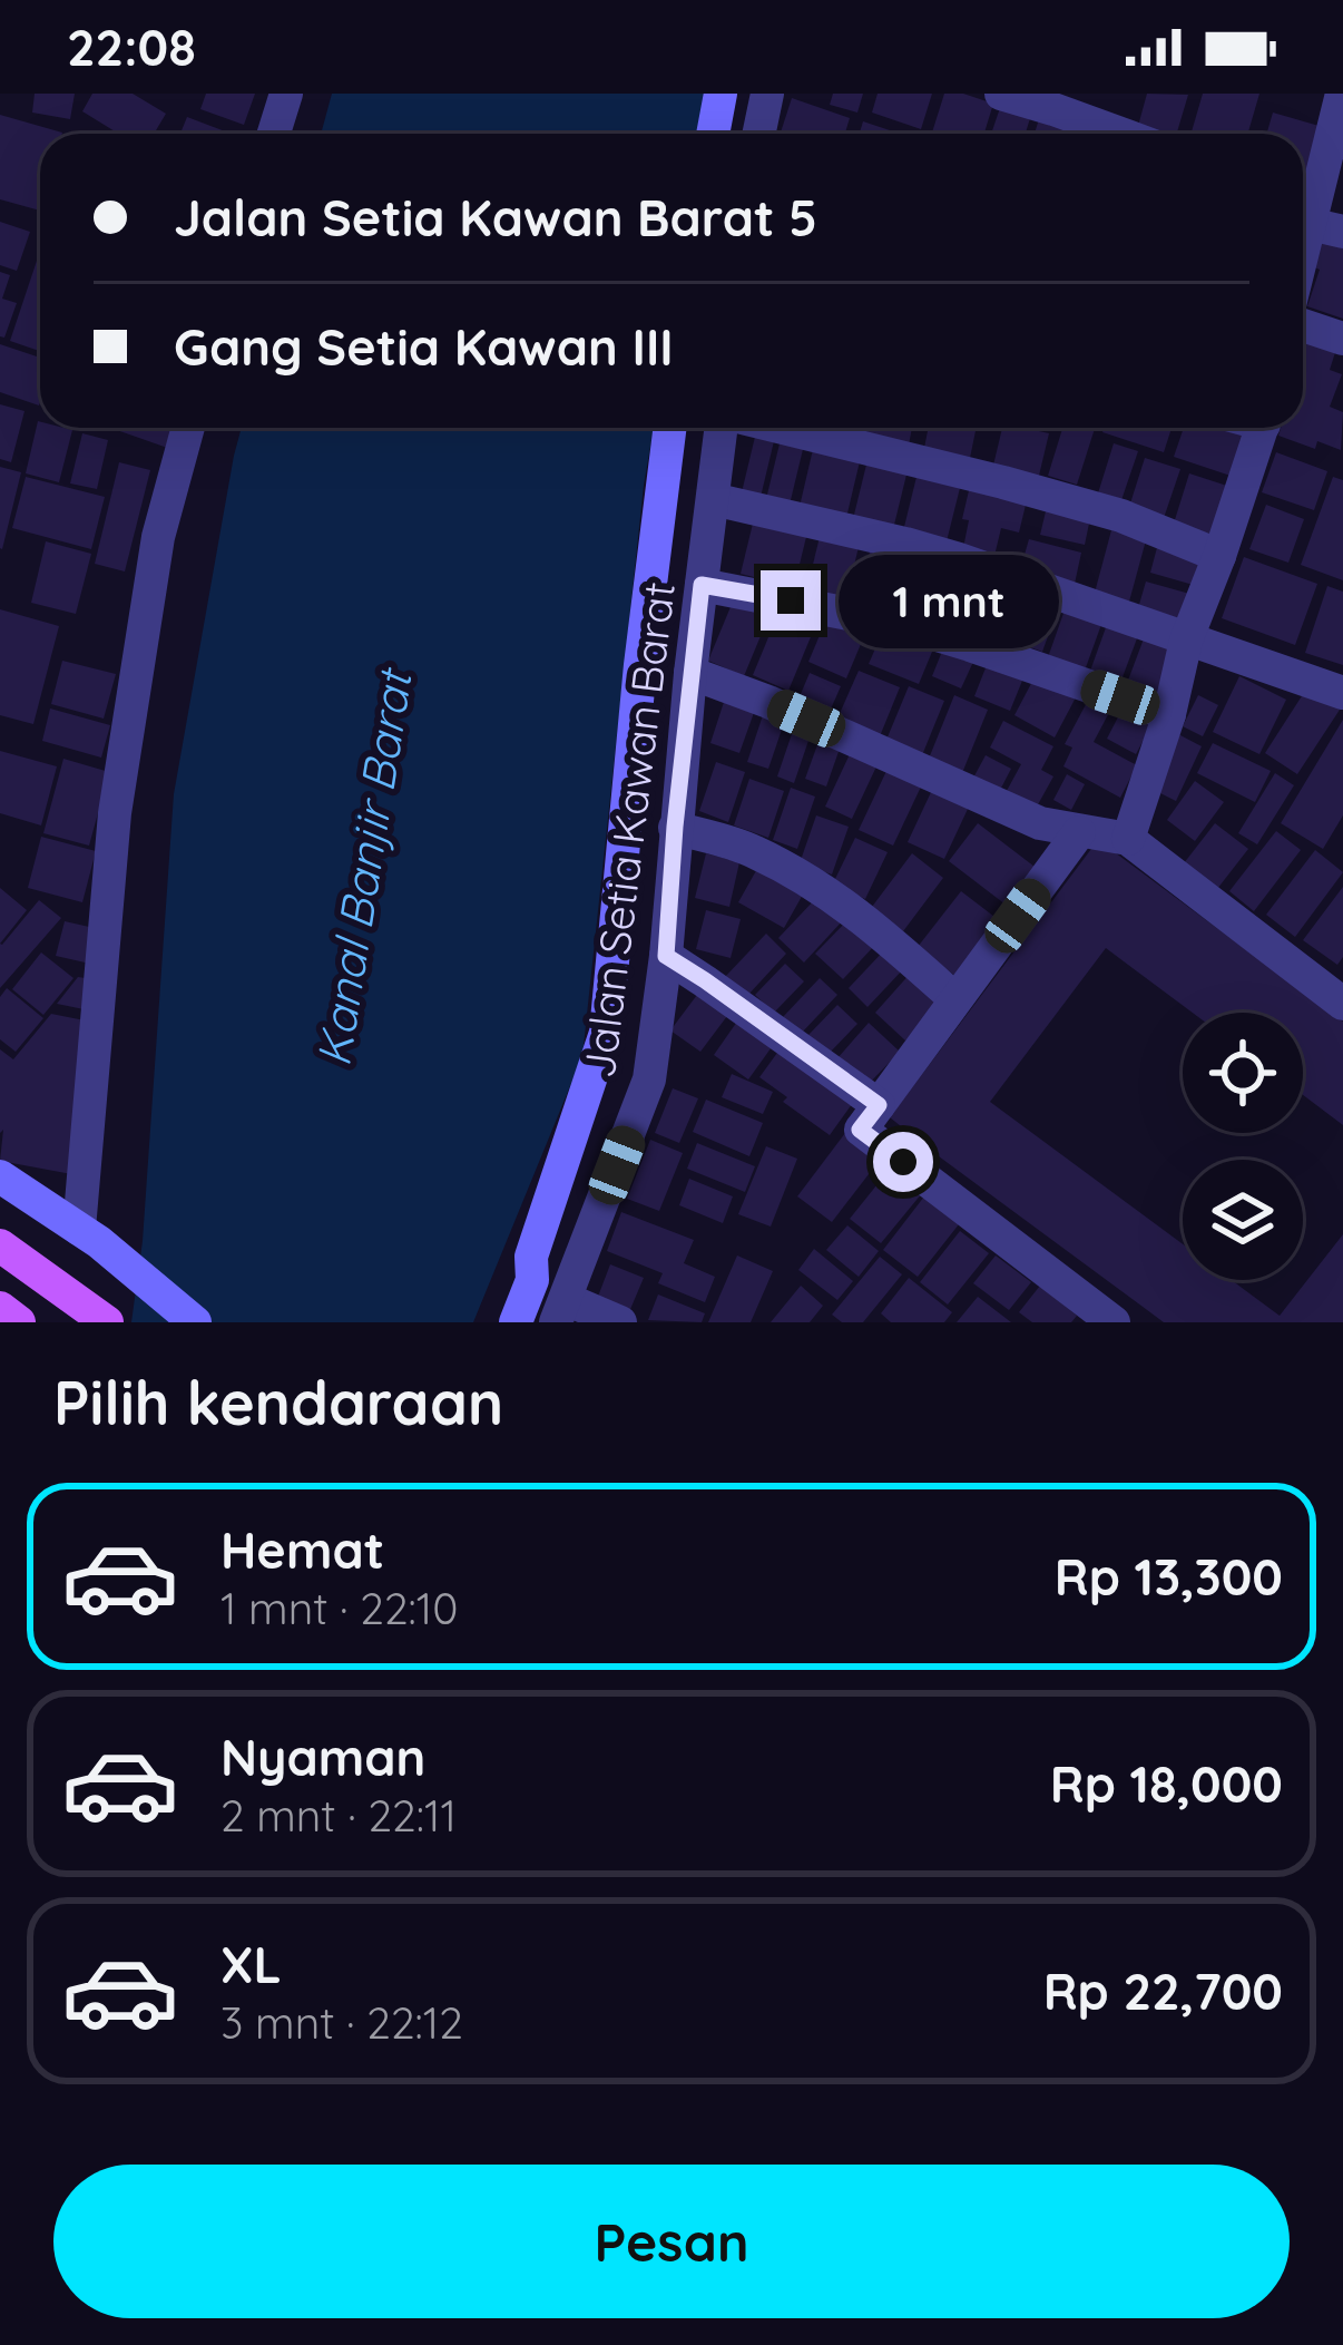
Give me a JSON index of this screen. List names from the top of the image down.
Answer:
{
  "streets": {
    "main road": ["Jalan Setia Kawan Barat"]
  },
  "water": ["Kanal Banjir Barat"],
  "page": {
    "status": "22:08",
    "banner": ["Jalan Setia Kawan Barat 5", "Gang Setia Kawan III"],
    "bubble": "1 mnt",
    "heading": "Pilih kendaraan",
    "list": [
      {
        "name": "Hemat",
        "note": "1 mnt · 22:10",
        "value": "Rp 13,300"
      },
      {
        "name": "Nyaman",
        "note": "2 mnt · 22:11",
        "value": "Rp 18,000"
      },
      {
        "name": "XL",
        "note": "3 mnt · 22:12",
        "value": "Rp 22,700"
      }
    ],
    "buttons": "Pesan"
  }
}
